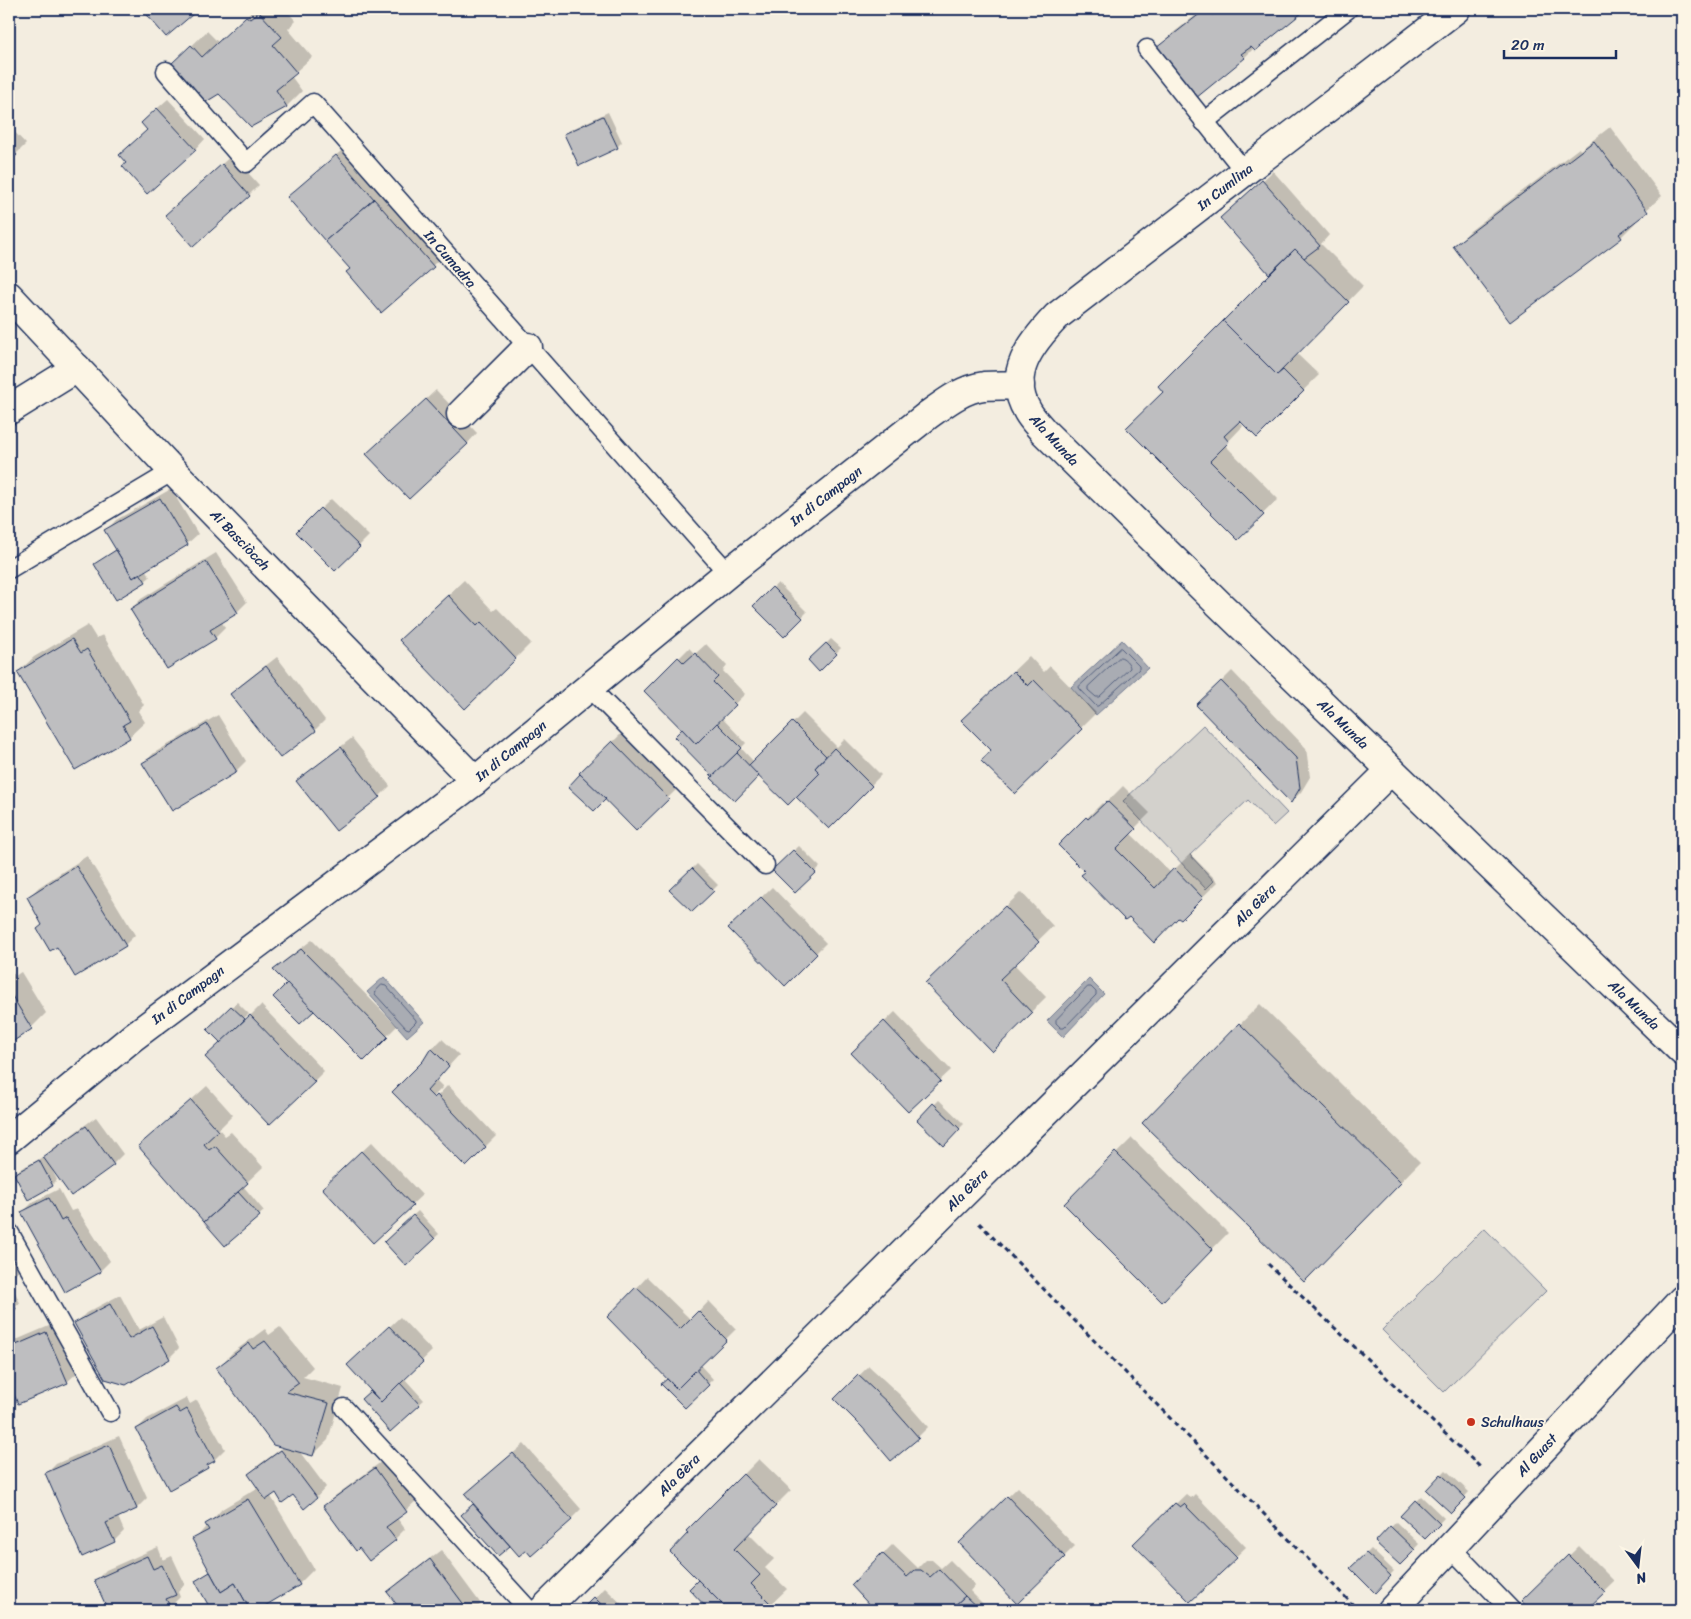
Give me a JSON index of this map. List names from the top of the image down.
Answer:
{
  "streets": {
    "street": [
      "In Cumlina",
      "Ala Munda",
      "In di Campagn",
      "Ai Basciòcch",
      "Ala Gèra",
      "Al Guast"
    ],
    "lane": ["In Cumadra"]
  },
  "crossings": [
    ["In Cumlina", "Ala Munda"],
    ["In Cumlina", "In di Campagn"],
    ["In Cumadra", "In di Campagn"],
    ["Ala Munda", "In di Campagn"],
    ["Ala Munda", "Ala Gèra"],
    ["In di Campagn", "Ai Basciòcch"]
  ],
  "places": ["Schulhaus"],
  "scale_bar": "20 m",
  "north": "bottom"
}
